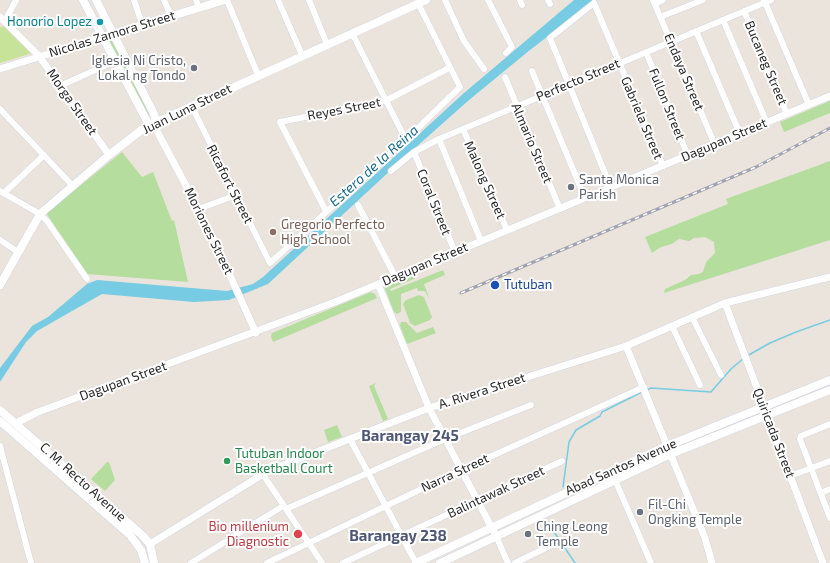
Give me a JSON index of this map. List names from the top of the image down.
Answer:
{
  "streets": {
    "main road": [
      "Nicolas Zamora Street",
      "Juan Luna Street",
      "Moriones Street",
      "Abad Santos Avenue",
      "C. M. Recto Avenue"
    ],
    "street": [
      "Bucaneg Street",
      "Endaya Street",
      "Perfecto Street",
      "Morga Street",
      "Fullon Street",
      "Reyes Street",
      "Gabriela Street",
      "Dagupan Street",
      "Almario Street",
      "Malong Street",
      "Ricafort Street",
      "Coral Street",
      "A. Rivera Street",
      "Quiricada Street",
      "Narra Street",
      "Balintawak Street"
    ]
  },
  "crossings": [
    ["Nicolas Zamora Street", "Morga Street"],
    ["Nicolas Zamora Street", "Moriones Street"],
    ["Bucaneg Street", "Perfecto Street"],
    ["Bucaneg Street", "Dagupan Street"],
    ["Endaya Street", "Perfecto Street"],
    ["Endaya Street", "Dagupan Street"],
    ["Perfecto Street", "Fullon Street"],
    ["Perfecto Street", "Gabriela Street"],
    ["Perfecto Street", "Almario Street"],
    ["Perfecto Street", "Malong Street"],
    ["Perfecto Street", "Coral Street"],
    ["Morga Street", "Juan Luna Street"],
    ["Fullon Street", "Dagupan Street"],
    ["Juan Luna Street", "Ricafort Street"],
    ["Juan Luna Street", "Moriones Street"],
    ["Reyes Street", "Ricafort Street"],
    ["Gabriela Street", "Dagupan Street"],
    ["Dagupan Street", "Almario Street"],
    ["Dagupan Street", "Malong Street"],
    ["Dagupan Street", "Coral Street"],
    ["Dagupan Street", "Moriones Street"],
    ["Dagupan Street", "C. M. Recto Avenue"],
    ["A. Rivera Street", "Quiricada Street"],
    ["A. Rivera Street", "C. M. Recto Avenue"],
    ["Quiricada Street", "Abad Santos Avenue"]
  ],
  "districts": ["Barangay 245", "Barangay 238"],
  "water": ["Estero de la Reina"],
  "places": [
    "Honorio Lopez",
    "Iglesia Ni Cristo, Lokal ng Tondo",
    "Santa Monica Parish",
    "Gregorio Perfecto High School",
    "Tutuban",
    "Tutuban Indoor Basketball Court",
    "Fil-Chi Ongking Temple",
    "Bio millenium Diagnostic",
    "Ching Leong Temple"
  ]
}
